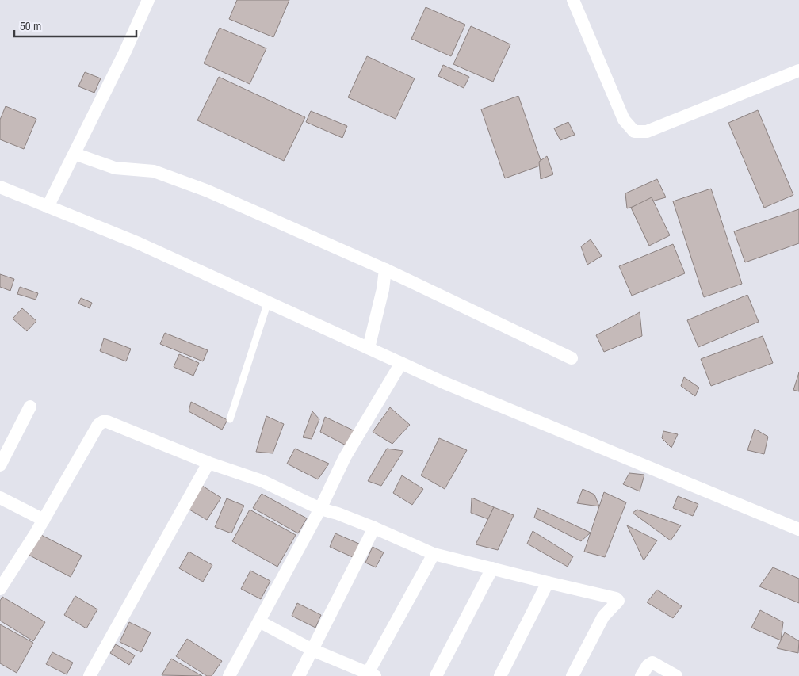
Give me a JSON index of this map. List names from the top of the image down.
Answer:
{
  "scale_bar": "50 m"
}
